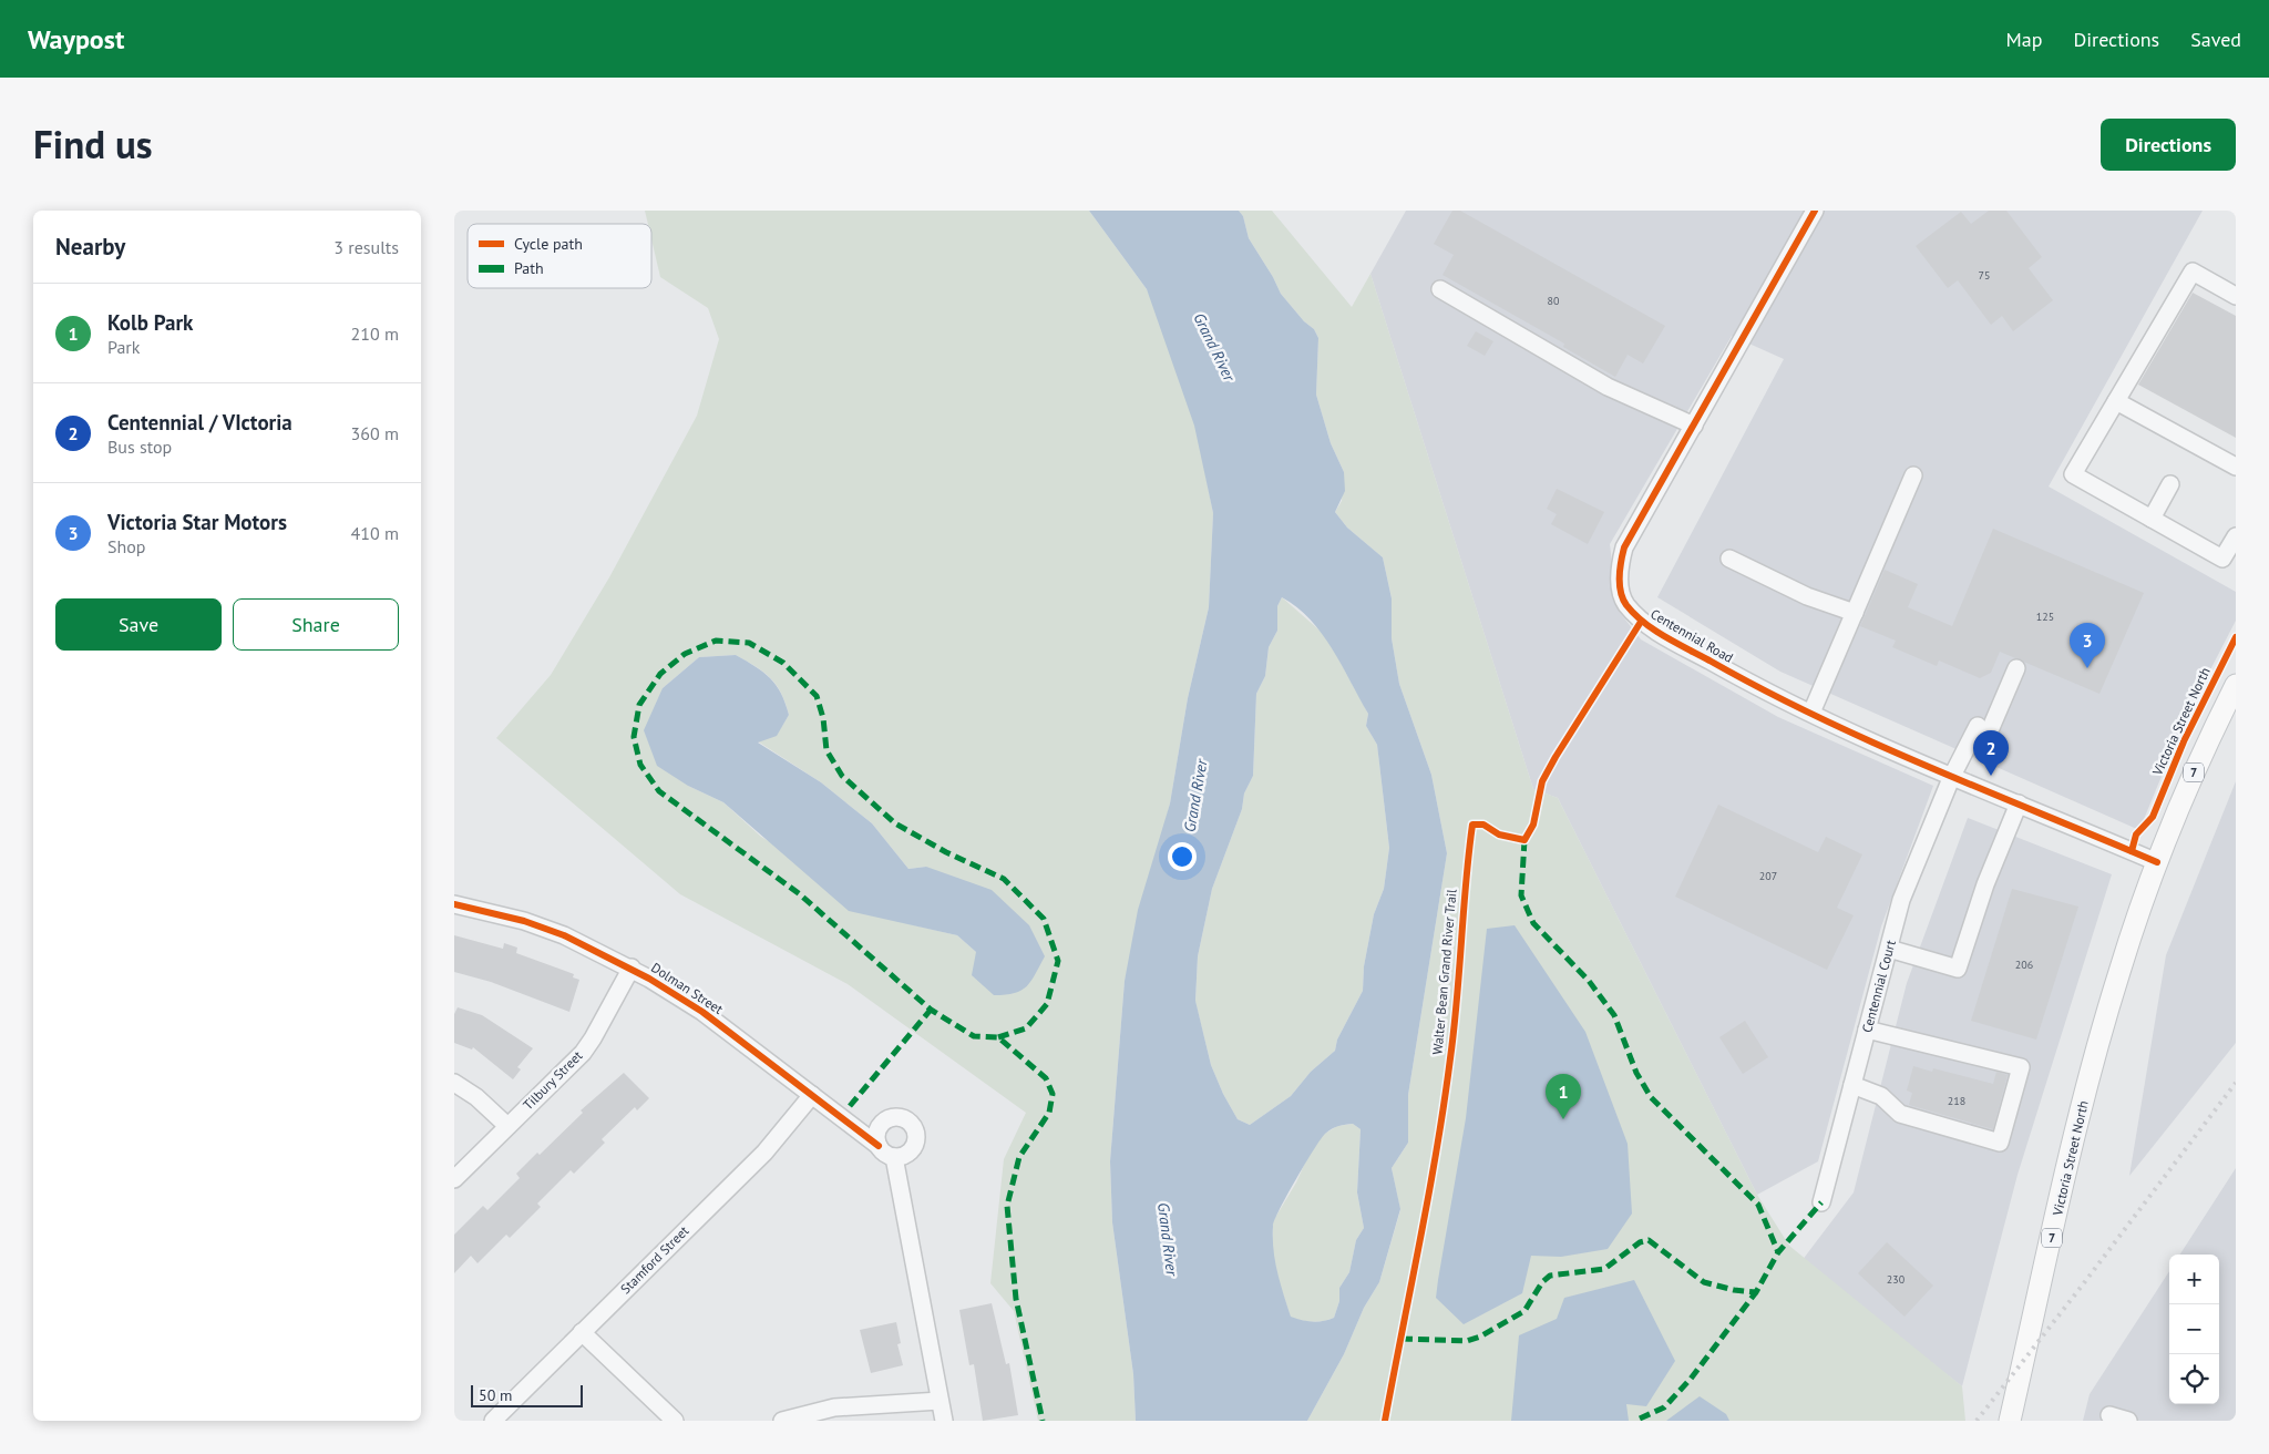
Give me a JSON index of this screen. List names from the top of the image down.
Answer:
{
  "streets": {
    "main road": ["Victoria Street North", "7"],
    "street": [
      "Centennial Road",
      "Centennial Court",
      "Dolman Street",
      "Tilbury Street",
      "Stamford Street"
    ],
    "cycle path": ["Walter Bean Grand River Trail"]
  },
  "crossings": [
    ["Centennial Road", "Victoria Street North"],
    ["Centennial Road", "Centennial Court"],
    ["Dolman Street", "Tilbury Street"],
    ["Dolman Street", "Stamford Street"]
  ],
  "water": ["Grand River"],
  "house_numbers": [
    "75",
    "80",
    "125",
    "207",
    "206",
    "218",
    "230"
  ],
  "legend": ["Cycle path", "Path"],
  "scale_bar": "50 m",
  "page": {
    "header": "Waypost",
    "nav": ["Map", "Directions", "Saved"],
    "title": "Find us",
    "buttons": [
      "Directions",
      ["Save", "Share"]
    ],
    "heading": ["Nearby", "3 results"],
    "list": [
      {
        "mark": "1",
        "name": "Kolb Park",
        "note": "Park",
        "value": "210 m"
      },
      {
        "mark": "2",
        "name": "Centennial / VIctoria",
        "note": "Bus stop",
        "value": "360 m"
      },
      {
        "mark": "3",
        "name": "Victoria Star Motors",
        "note": "Shop",
        "value": "410 m"
      }
    ],
    "pins": ["3", "2", "1"],
    "map_buttons": ["+", "−"],
    "scale": "50 m"
  }
}
